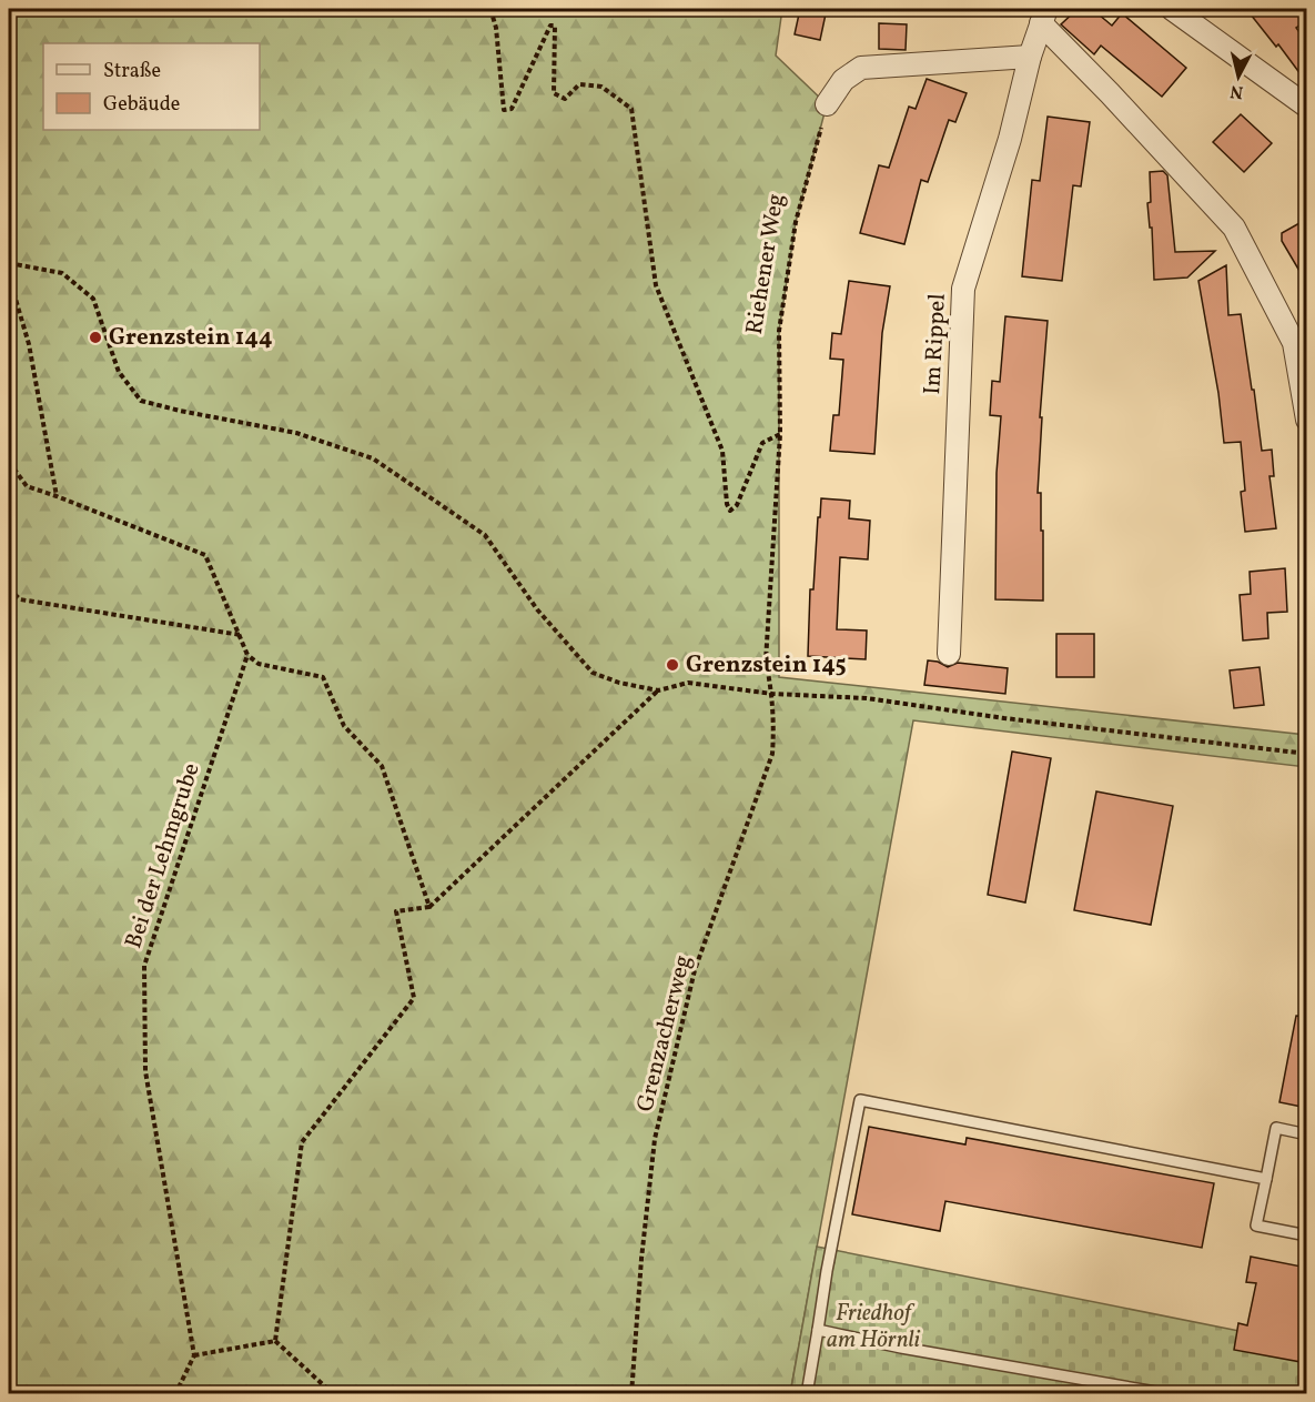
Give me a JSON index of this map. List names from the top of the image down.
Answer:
{
  "streets": {
    "street": ["Im Rippel"],
    "path": ["Riehener Weg", "Bei der Lehmgrube", "Grenzacherweg"]
  },
  "crossings": [
    ["Riehener Weg", "Grenzacherweg"]
  ],
  "parks": ["Friedhof am Hörnli"],
  "places": ["Grenzstein 144", "Grenzstein 145"],
  "legend": ["Straße", "Gebäude"],
  "north": "bottom"
}
